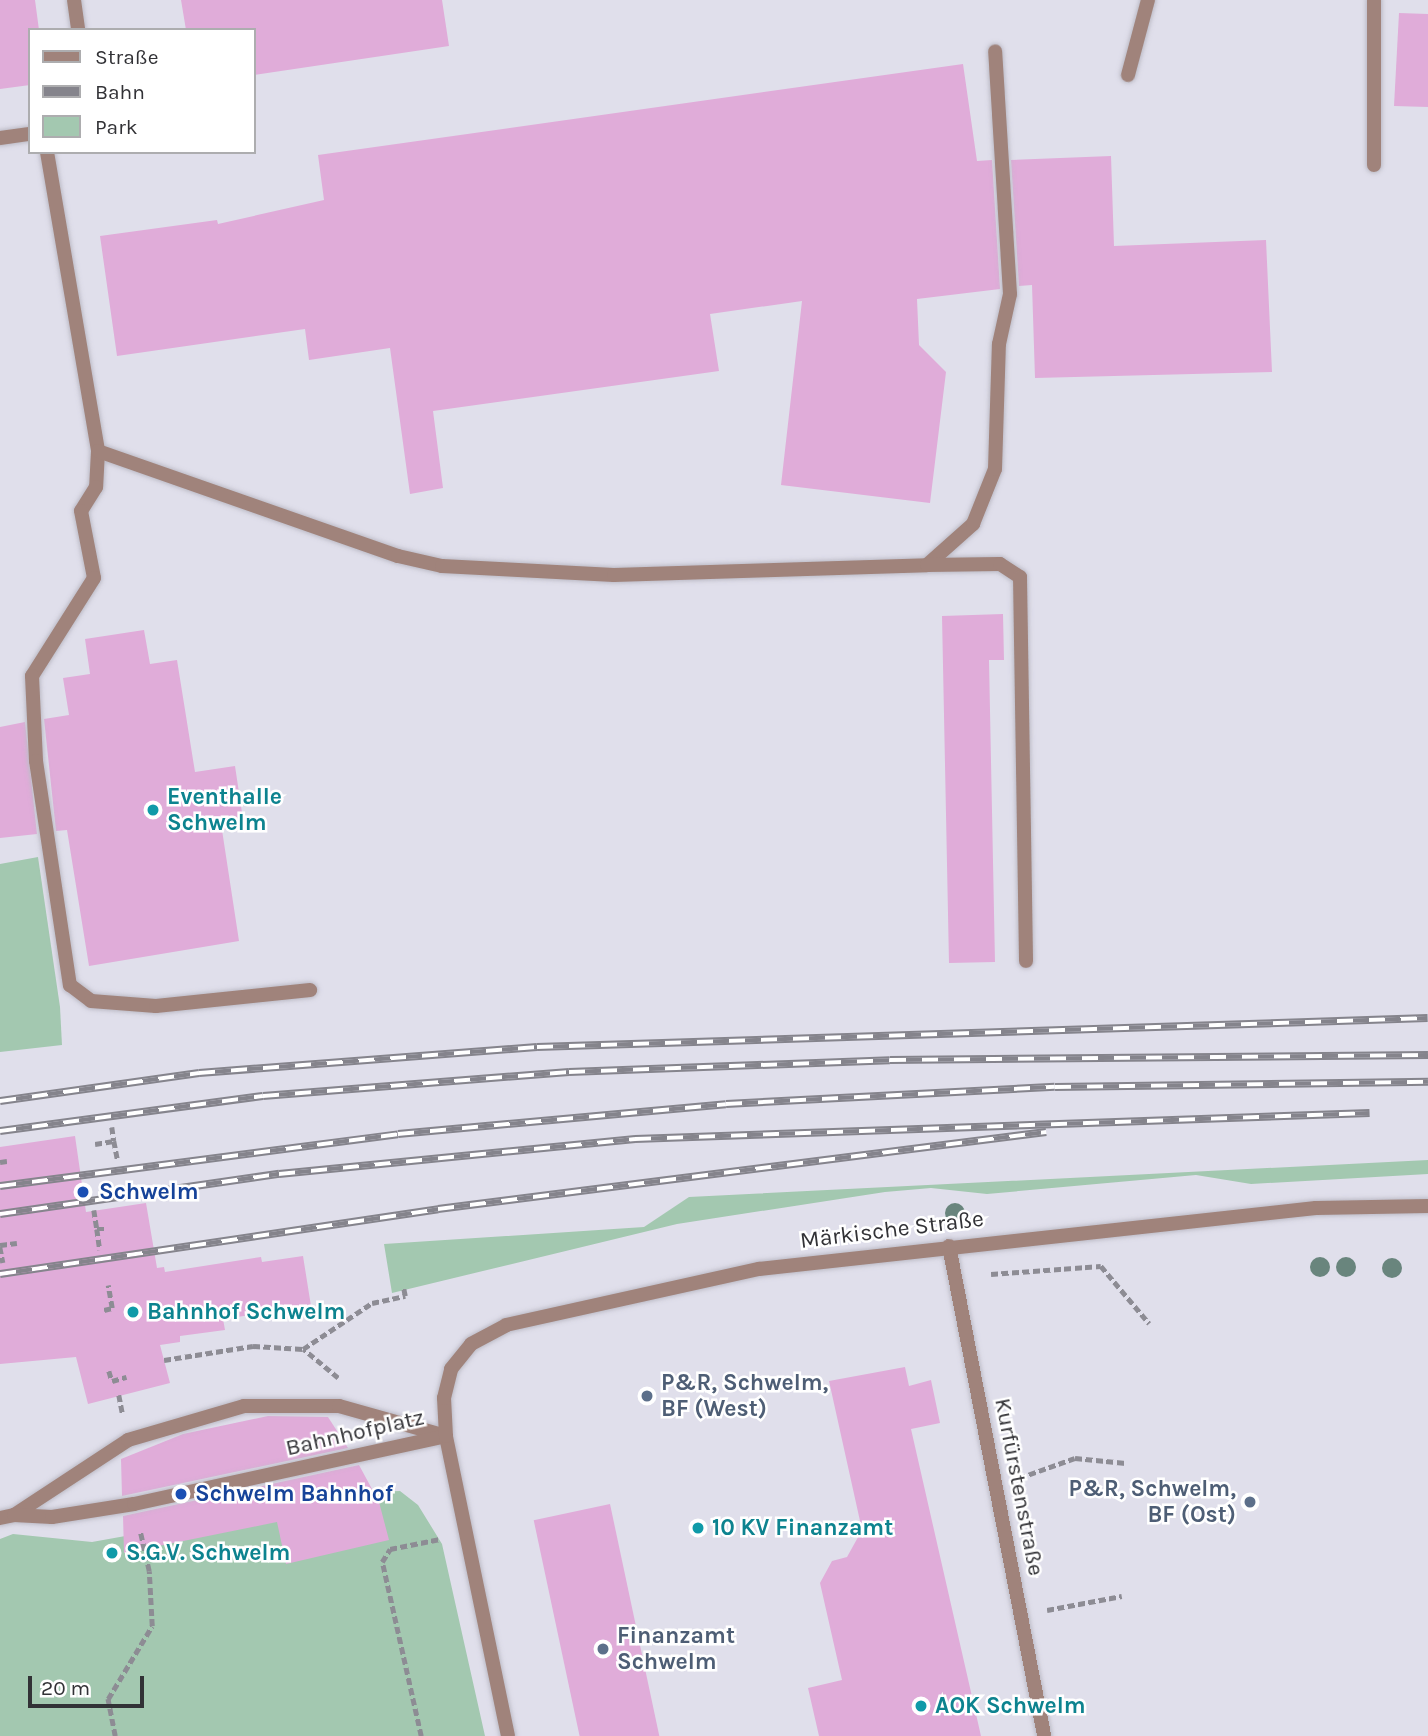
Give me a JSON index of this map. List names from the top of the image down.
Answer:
{
  "streets": {
    "street": ["Märkische Straße", "Bahnhofplatz", "Kurfürstenstraße"]
  },
  "crossings": [
    ["Märkische Straße", "Bahnhofplatz"],
    ["Märkische Straße", "Kurfürstenstraße"]
  ],
  "places": [
    "Eventhalle Schwelm",
    "Schwelm",
    "Bahnhof Schwelm",
    "P&R, Schwelm, BF (West)",
    "Schwelm Bahnhof",
    "P&R, Schwelm, BF (Ost)",
    "10 KV Finanzamt",
    "S.G.V. Schwelm",
    "Finanzamt Schwelm",
    "AOK Schwelm"
  ],
  "legend": ["Straße", "Bahn", "Park"],
  "scale_bar": "20 m"
}
